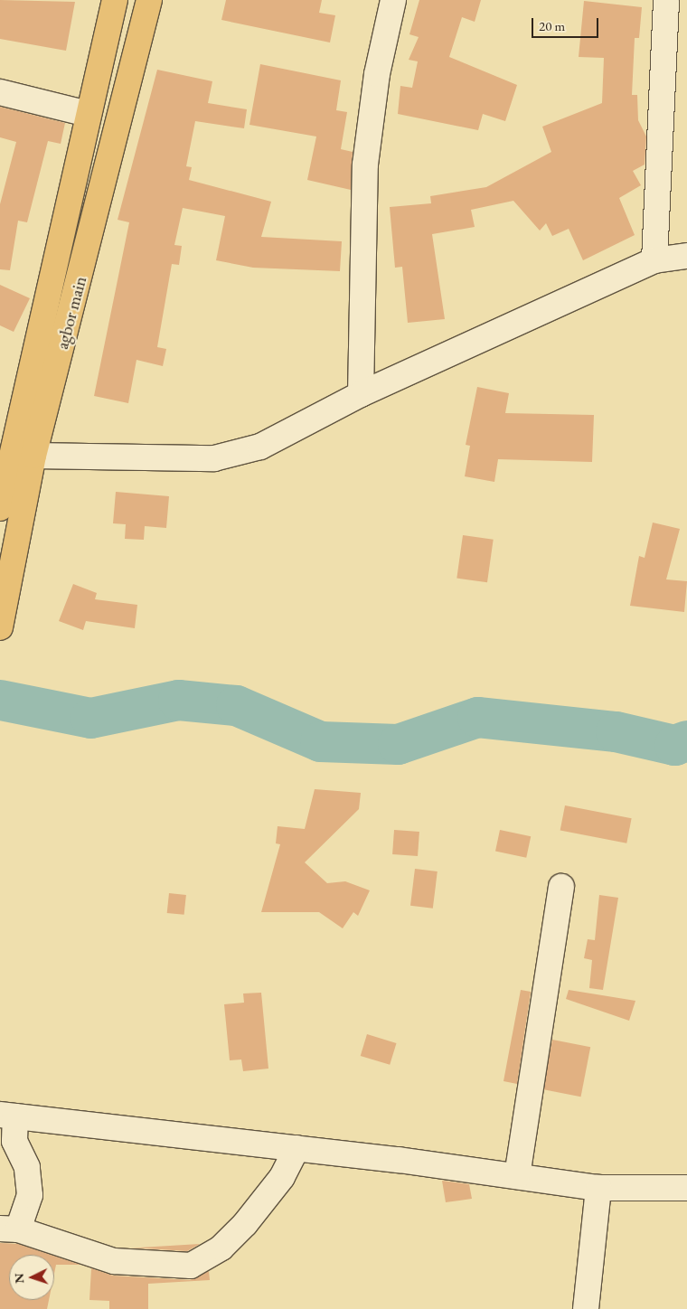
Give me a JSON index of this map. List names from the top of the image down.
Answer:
{
  "streets": {
    "main road": ["agbor main"]
  },
  "scale_bar": "20 m",
  "north": "left"
}
